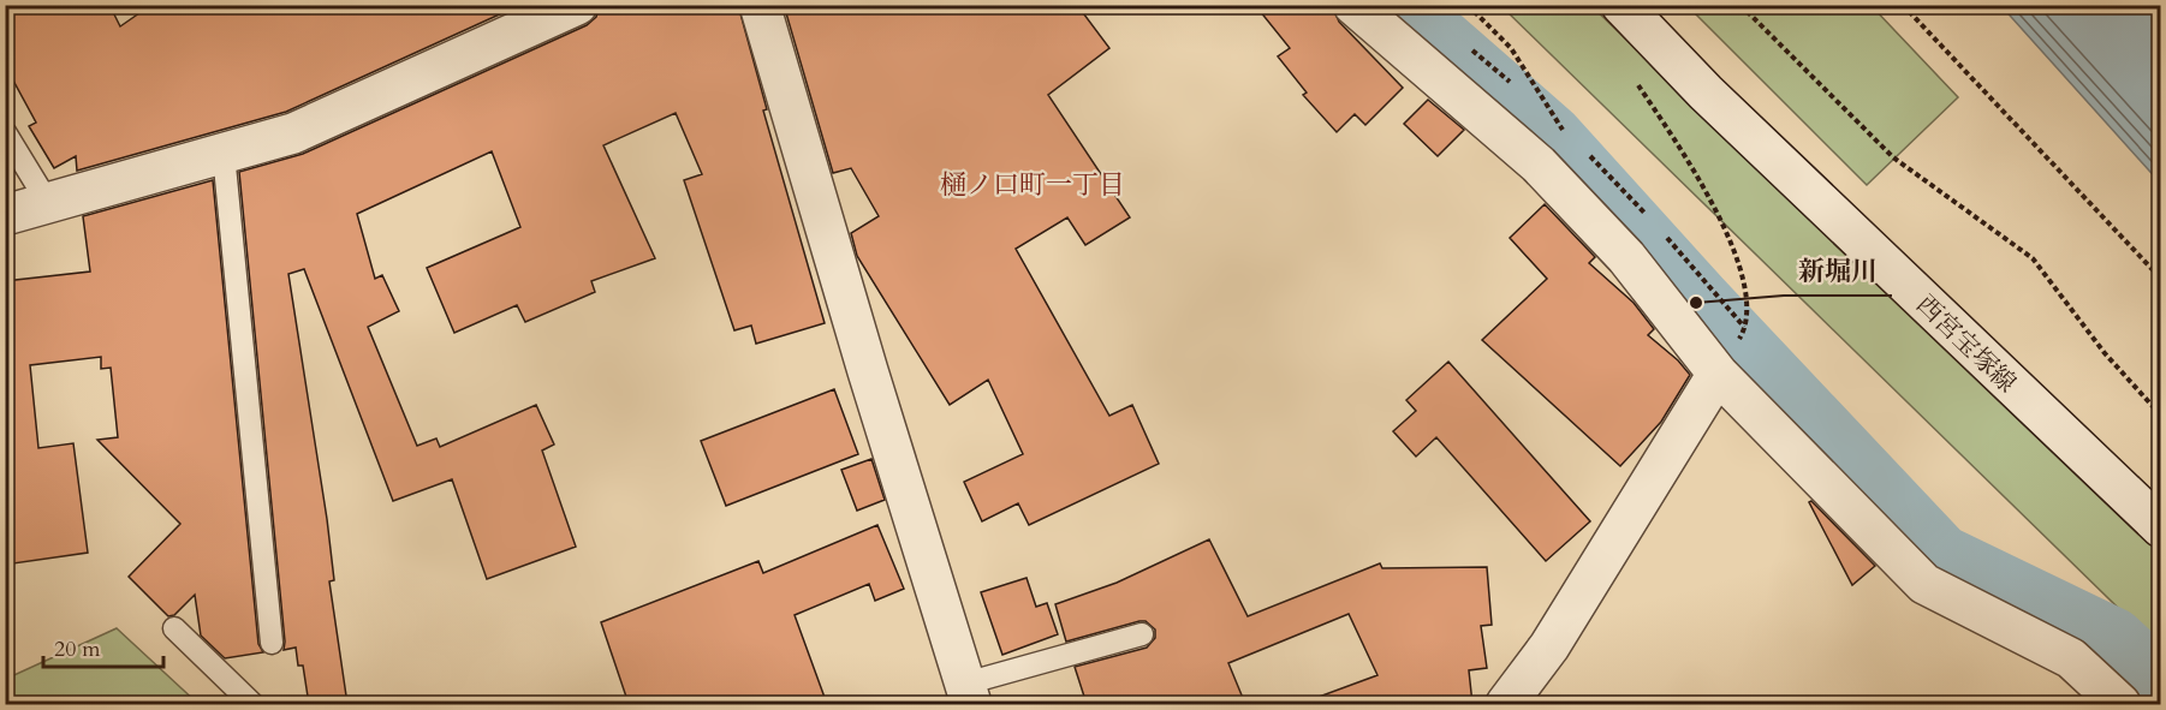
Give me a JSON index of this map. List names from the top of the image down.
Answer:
{
  "streets": {
    "street": ["西宮宝塚線"]
  },
  "districts": ["樋ノ口町一丁目"],
  "places": ["新堀川"],
  "scale_bar": "20 m"
}
